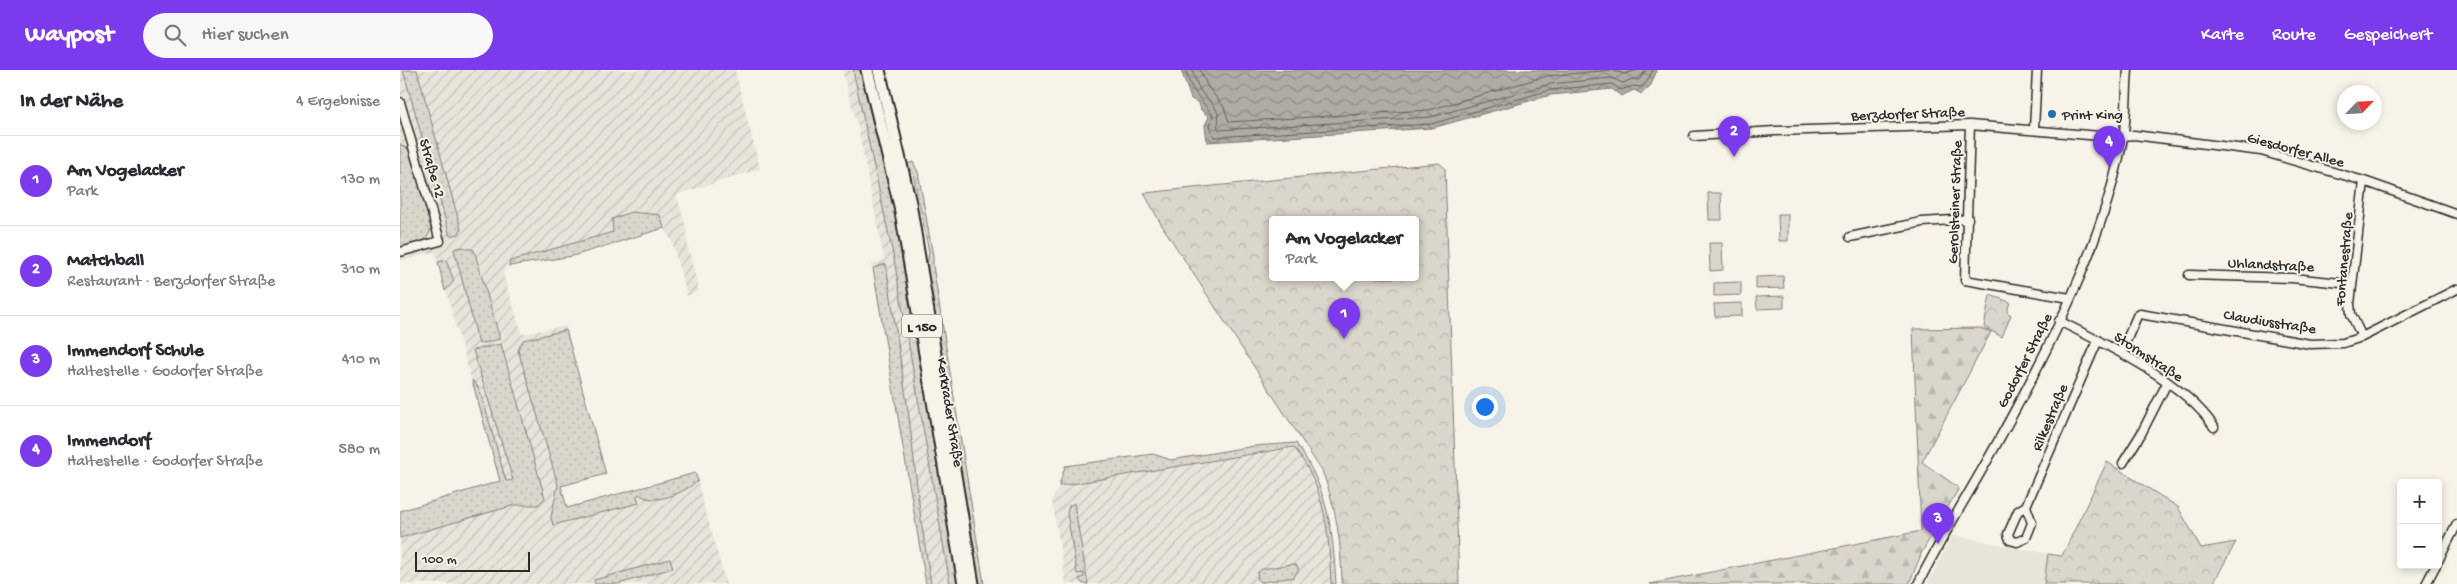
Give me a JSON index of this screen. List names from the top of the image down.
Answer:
{
  "streets": {
    "highway": ["L 150", "Kerkrader Straße"],
    "street": [
      "Berzdorfer Straße",
      "Giesdorfer Allee",
      "Straße 12",
      "Gerolsteiner Straße",
      "Fontanestraße",
      "Uhlandstraße",
      "Claudiusstraße",
      "Stormstraße",
      "Godorfer Straße",
      "Rilkestraße"
    ]
  },
  "crossings": [
    ["Berzdorfer Straße", "Giesdorfer Allee"],
    ["Berzdorfer Straße", "Gerolsteiner Straße"],
    ["Berzdorfer Straße", "Godorfer Straße"],
    ["Giesdorfer Allee", "Fontanestraße"],
    ["Giesdorfer Allee", "Godorfer Straße"],
    ["Gerolsteiner Straße", "Godorfer Straße"],
    ["Fontanestraße", "Uhlandstraße"],
    ["Fontanestraße", "Claudiusstraße"],
    ["Claudiusstraße", "Stormstraße"],
    ["Stormstraße", "Godorfer Straße"],
    ["Stormstraße", "Rilkestraße"]
  ],
  "places": ["Print King"],
  "scale_bar": "100 m",
  "north": "top right",
  "page": {
    "header": "Waypost",
    "search": "Hier suchen",
    "nav": ["Karte", "Route", "Gespeichert"],
    "heading": ["In der Nähe", "4 Ergebnisse"],
    "pins": [
      "2",
      "4",
      "1",
      "3"
    ],
    "list": [
      {
        "mark": "1",
        "name": "Am Vogelacker",
        "note": "Park",
        "value": "130 m"
      },
      {
        "mark": "2",
        "name": "Matchball",
        "note": "Restaurant · Berzdorfer Straße",
        "value": "310 m"
      },
      {
        "mark": "3",
        "name": "Immendorf Schule",
        "note": "Haltestelle · Godorfer Straße",
        "value": "410 m"
      },
      {
        "mark": "4",
        "name": "Immendorf",
        "note": "Haltestelle · Godorfer Straße",
        "value": "580 m"
      }
    ],
    "popup": ["Am Vogelacker", "Park"],
    "map_buttons": ["+", "−"],
    "scale": "100 m"
  }
}
